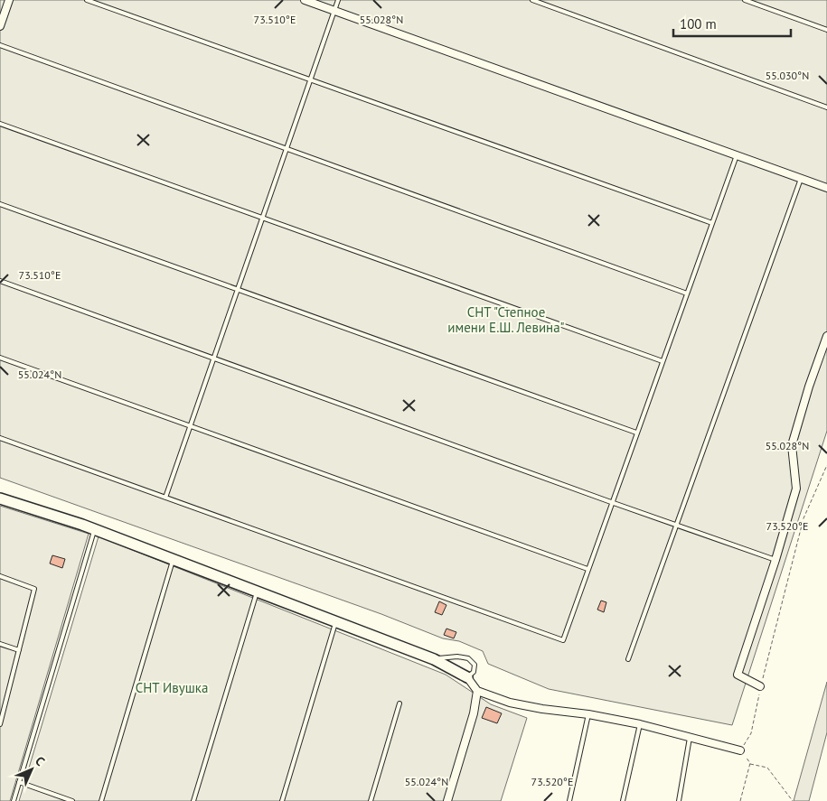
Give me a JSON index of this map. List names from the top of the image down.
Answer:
{
  "parks": ["СНТ \"Степное имени Е.Ш. Левина\"", "СНТ Ивушка"],
  "scale_bar": "100 m",
  "north": "top right",
  "coordinates": [
    "73.510°E",
    "55.028°N",
    "55.030°N",
    "55.024°N",
    "73.520°E"
  ]
}
